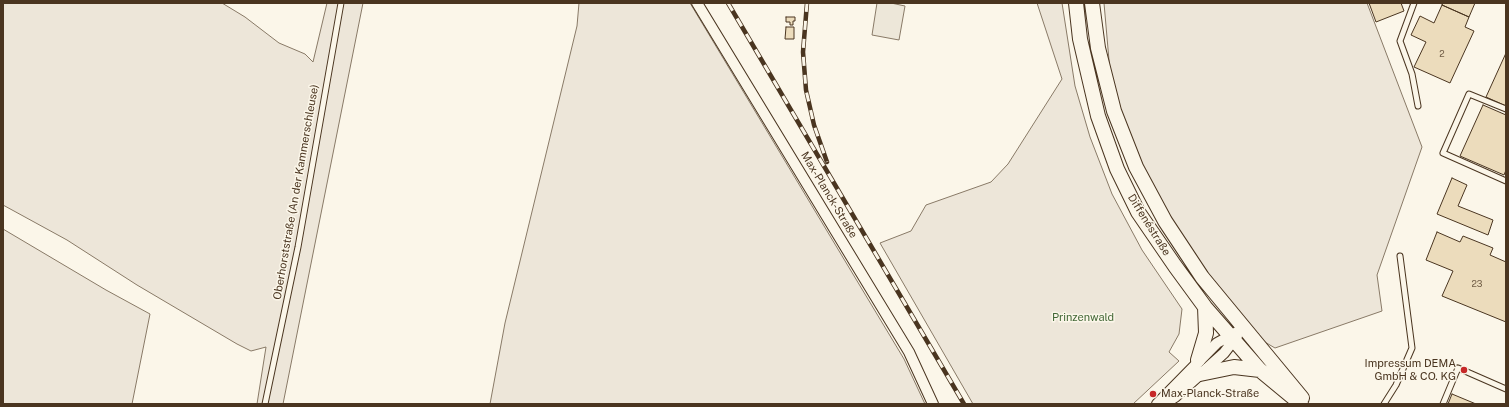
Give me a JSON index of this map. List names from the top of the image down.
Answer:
{
  "streets": {
    "main road": ["Diffenéstraße"],
    "street": ["Max-Planck-Straße"],
    "lane": ["Oberhorststraße (An der Kammerschleuse)"]
  },
  "parks": ["Prinzenwald"],
  "places": ["Impressum DEMA GmbH & CO. KG", "Max-Planck-Straße"],
  "house_numbers": ["2", "23"]
}
